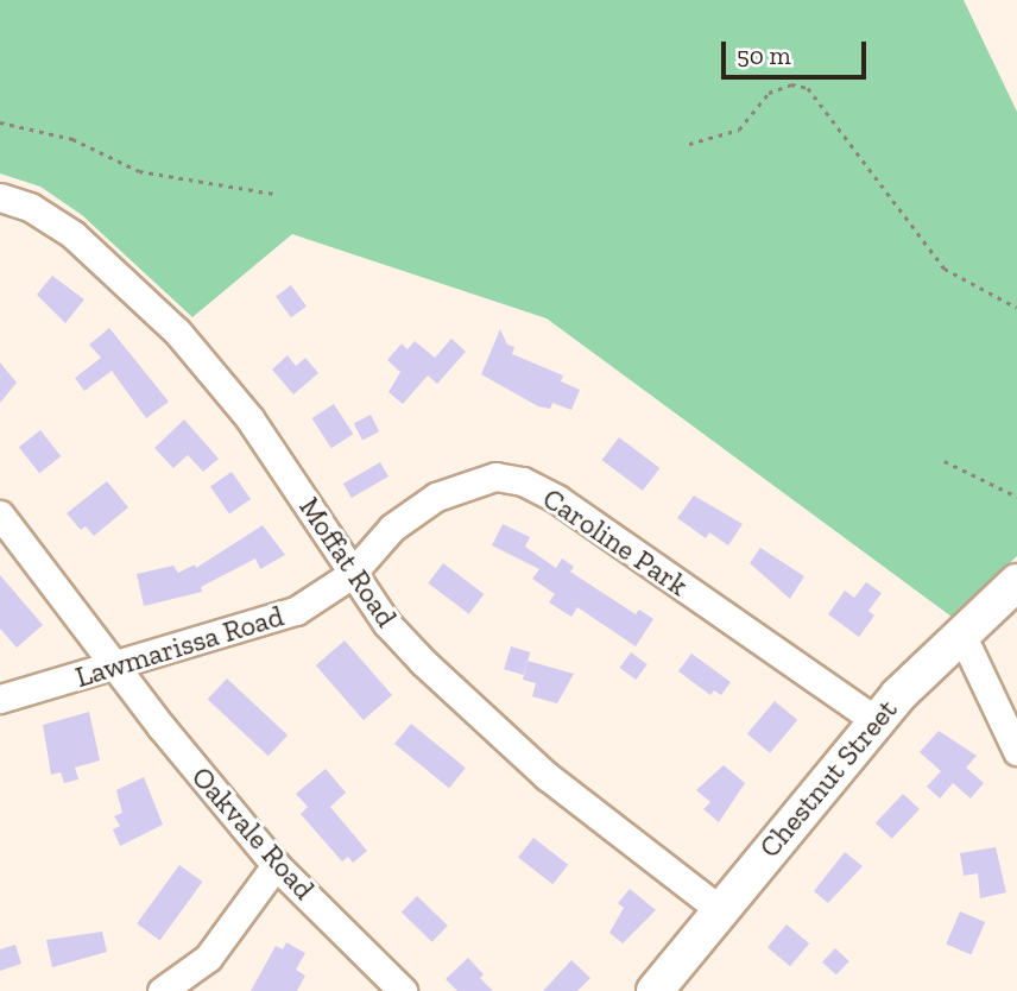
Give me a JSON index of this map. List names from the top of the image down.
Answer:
{
  "streets": {
    "main road": ["Chestnut Street"],
    "street": [
      "Caroline Park",
      "Moffat Road",
      "Lawmarissa Road",
      "Oakvale Road"
    ]
  },
  "crossings": [
    ["Caroline Park", "Moffat Road"],
    ["Caroline Park", "Lawmarissa Road"],
    ["Caroline Park", "Chestnut Street"],
    ["Moffat Road", "Lawmarissa Road"],
    ["Moffat Road", "Chestnut Street"],
    ["Lawmarissa Road", "Oakvale Road"]
  ],
  "scale_bar": "50 m"
}
